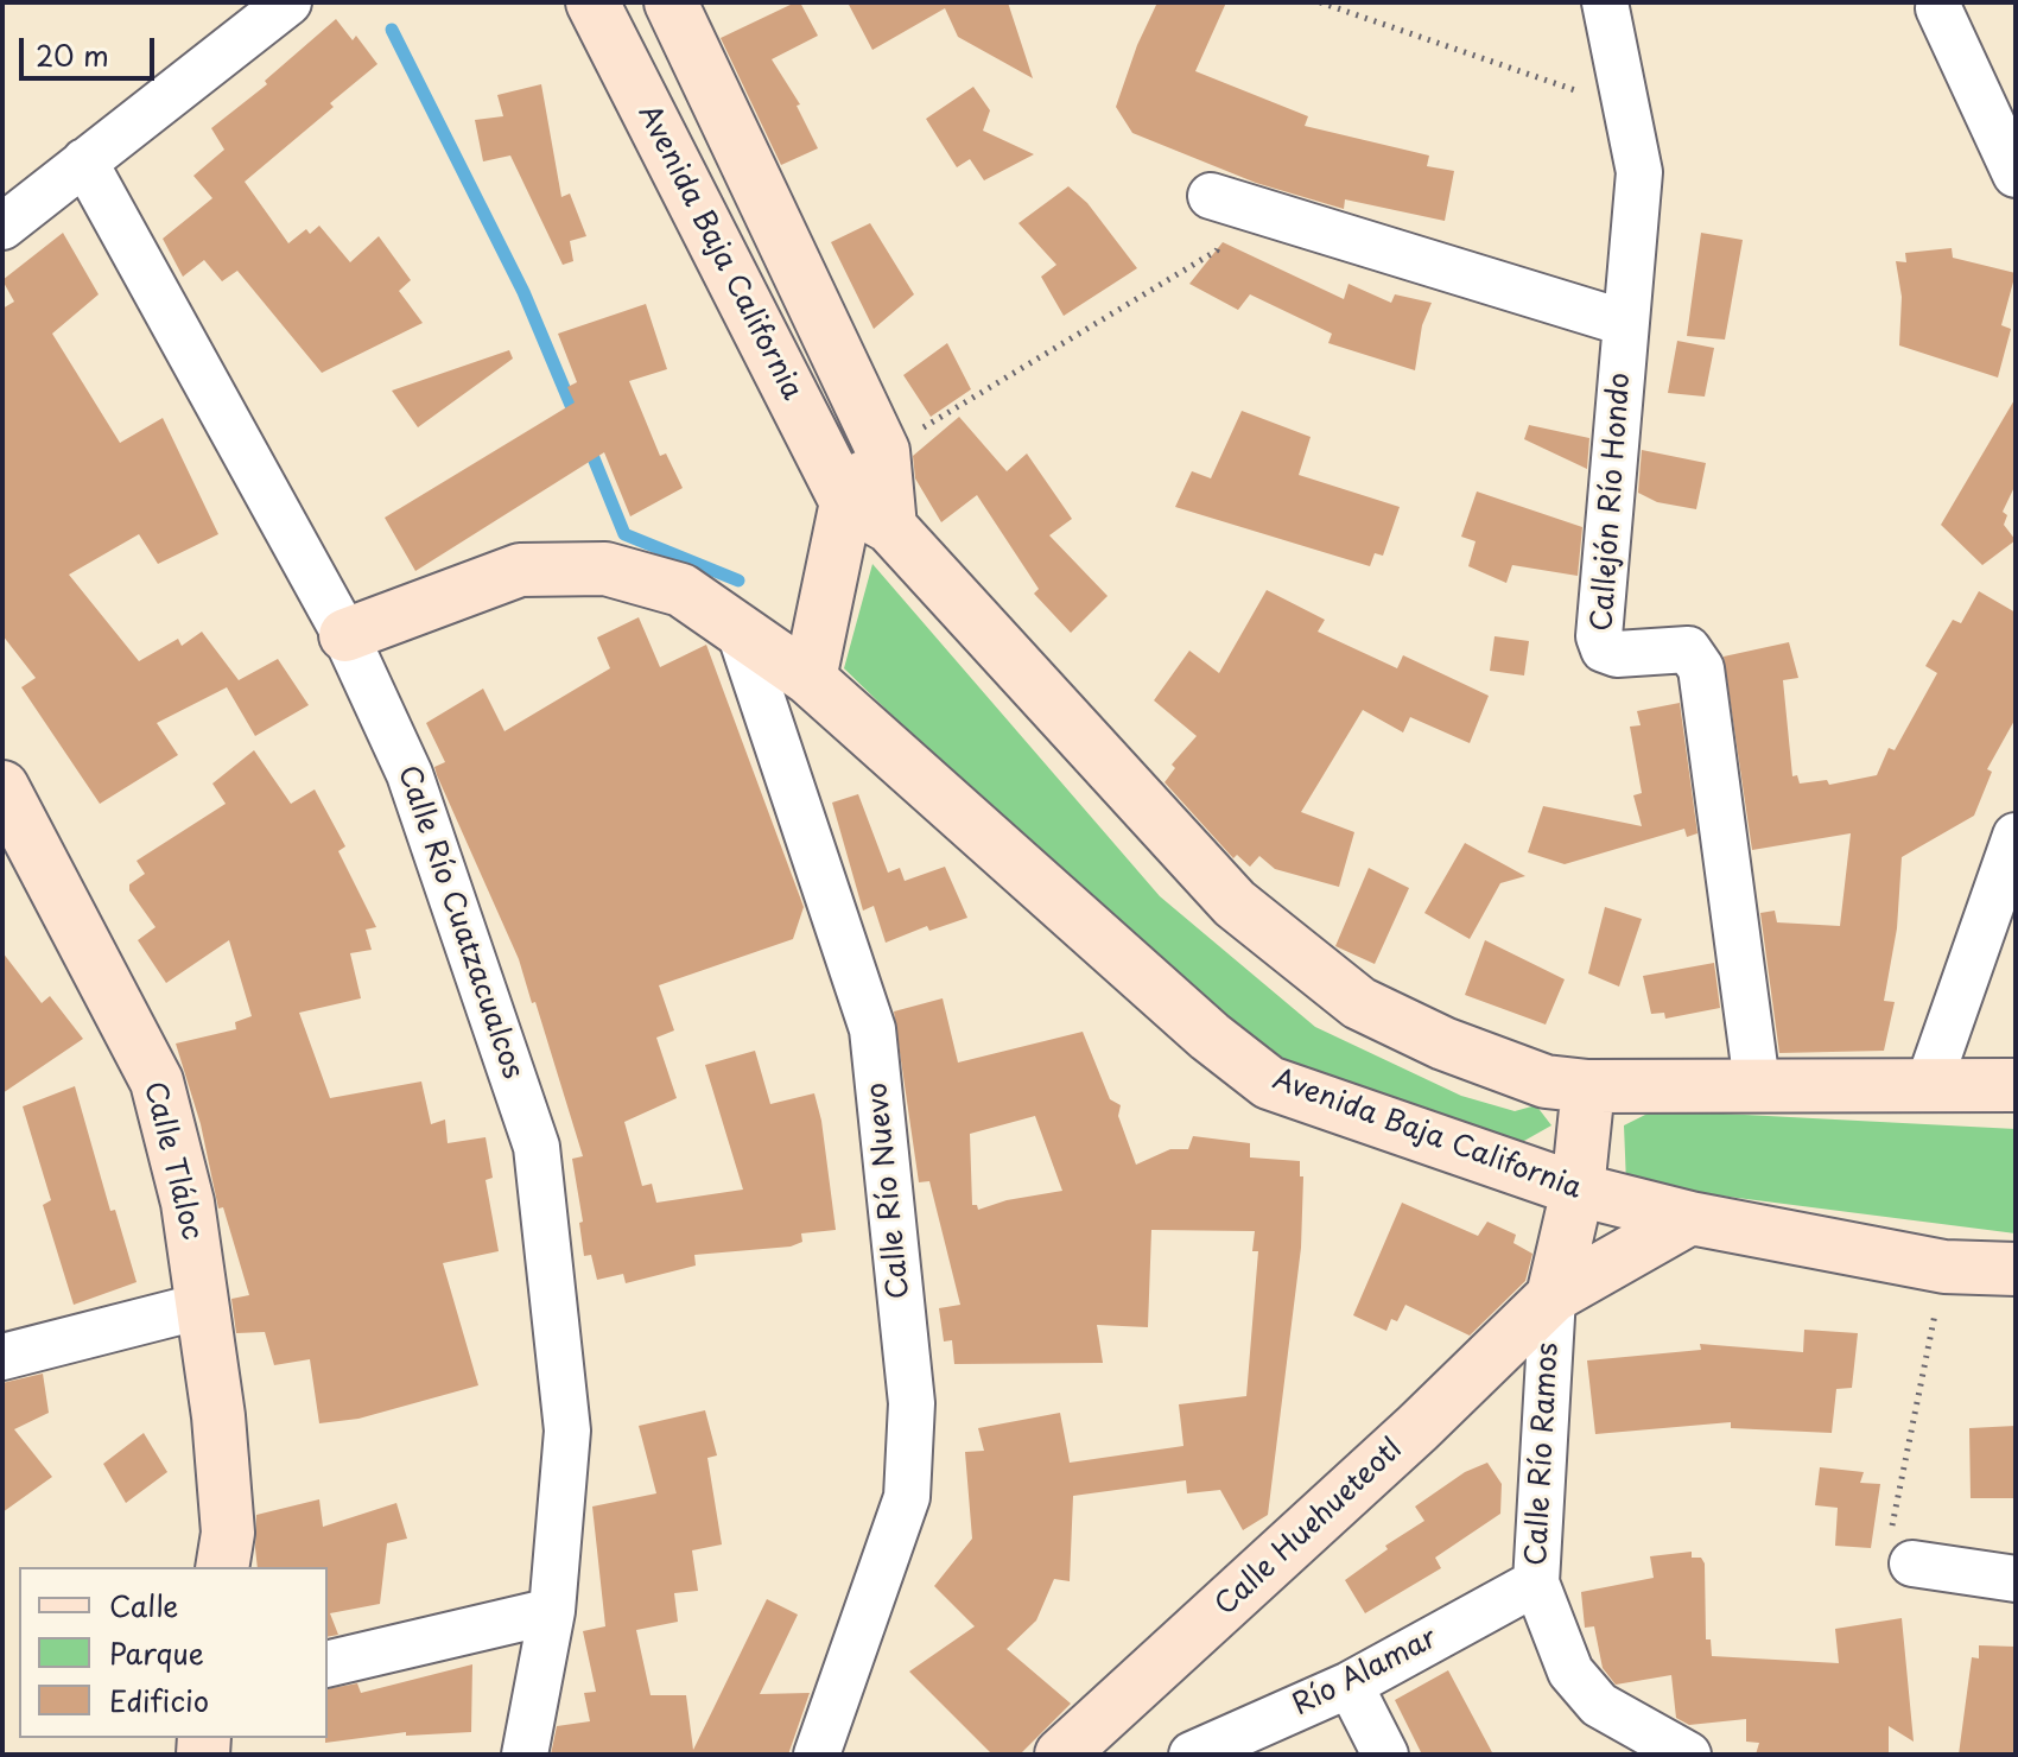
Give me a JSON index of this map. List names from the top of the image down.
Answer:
{
  "streets": {
    "street": [
      "Avenida Baja California",
      "Callejón Río Hondo",
      "Calle Río Cuatzacualcos",
      "Calle Tláloc",
      "Calle Río Nuevo",
      "Calle Río Ramos",
      "Calle Huehueteotl",
      "Río Alamar"
    ]
  },
  "crossings": [
    ["Avenida Baja California", "Callejón Río Hondo"],
    ["Avenida Baja California", "Calle Río Cuatzacualcos"],
    ["Avenida Baja California", "Calle Río Nuevo"],
    ["Avenida Baja California", "Calle Río Ramos"],
    ["Avenida Baja California", "Calle Huehueteotl"],
    ["Calle Río Ramos", "Calle Huehueteotl"],
    ["Calle Río Ramos", "Río Alamar"]
  ],
  "legend": ["Calle", "Parque", "Edificio"],
  "scale_bar": "20 m"
}
